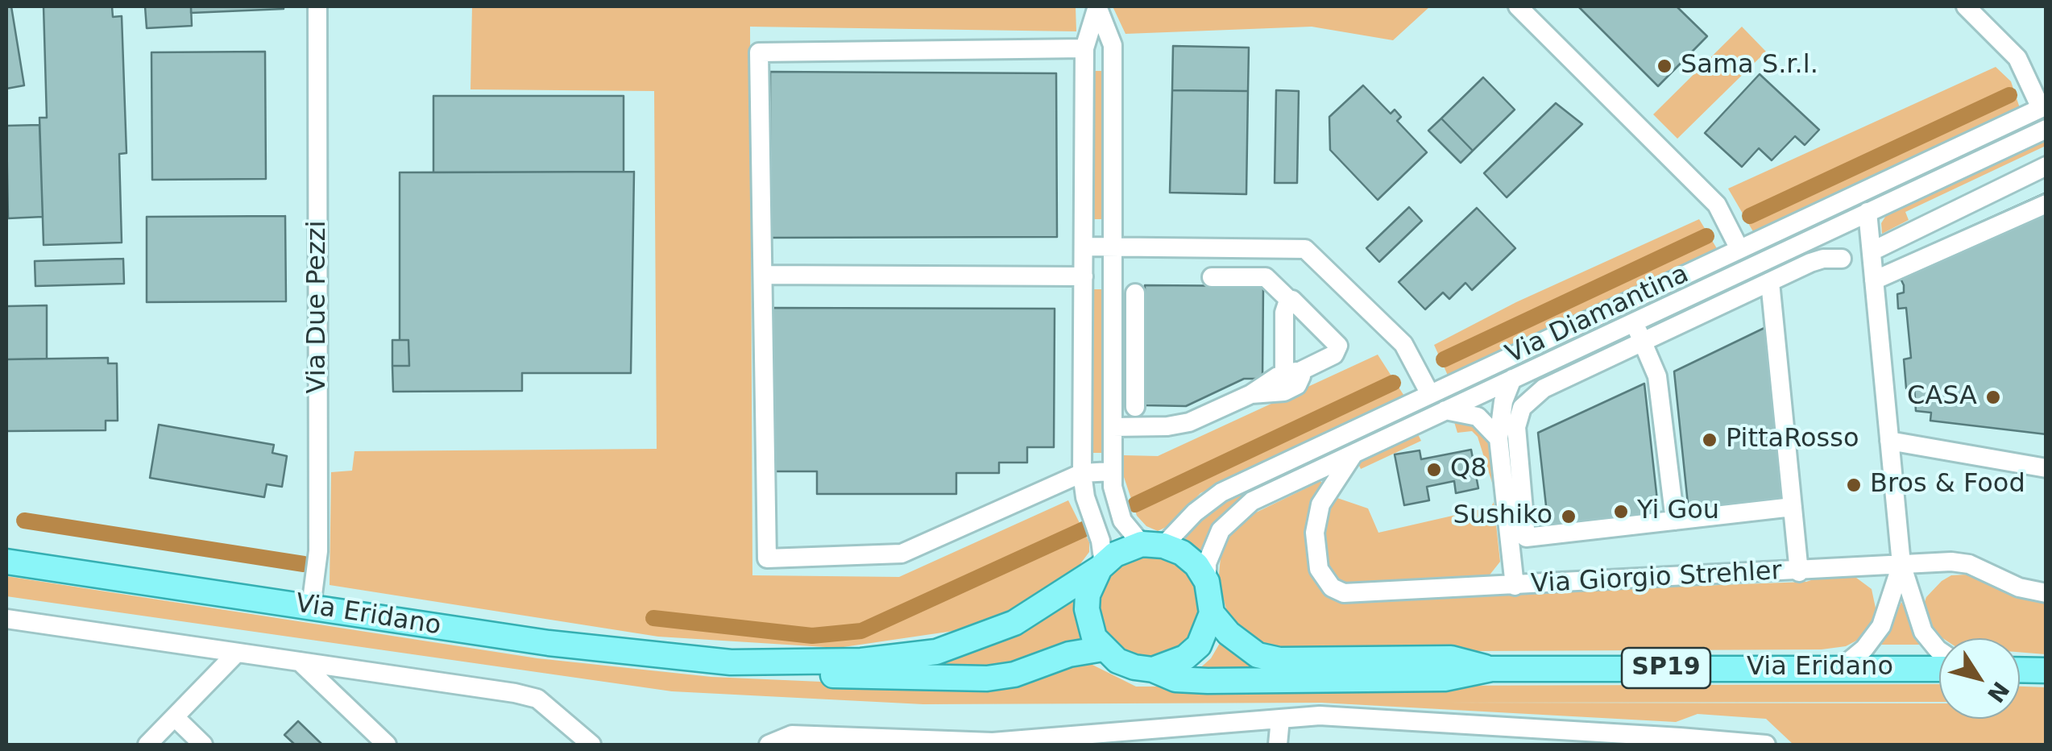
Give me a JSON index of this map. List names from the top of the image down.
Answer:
{
  "streets": {
    "main road": ["Via Eridano", "SP19"],
    "street": ["Via Due Pezzi", "Via Diamantina", "Via Giorgio Strehler"]
  },
  "crossings": [
    ["Via Due Pezzi", "Via Eridano"],
    ["Via Diamantina", "Via Giorgio Strehler"],
    ["Via Diamantina", "Via Eridano"]
  ],
  "places": [
    "Sama S.r.l.",
    "CASA",
    "PittaRosso",
    "Q8",
    "Bros & Food",
    "Yi Gou",
    "Sushiko"
  ],
  "north": "bottom right"
}
